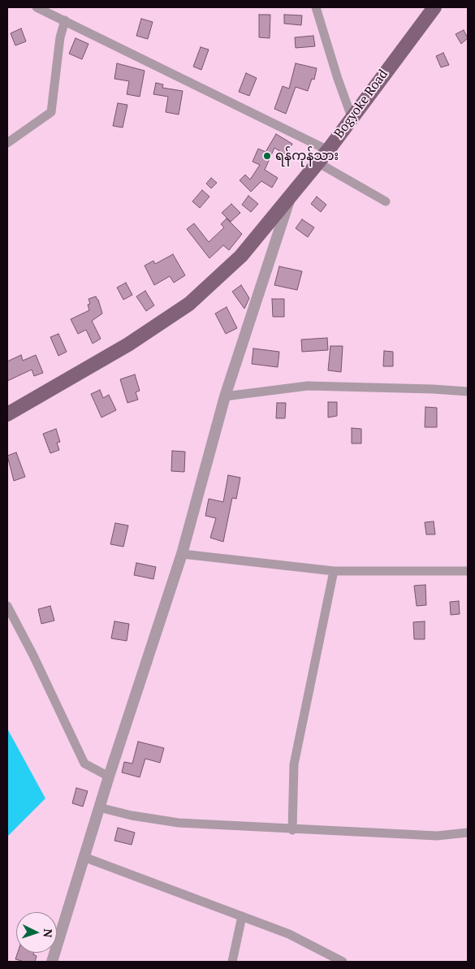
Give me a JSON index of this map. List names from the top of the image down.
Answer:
{
  "streets": {
    "main road": ["Bogyoke Road"]
  },
  "places": ["ရန်ကုန်သား"],
  "north": "right"
}
